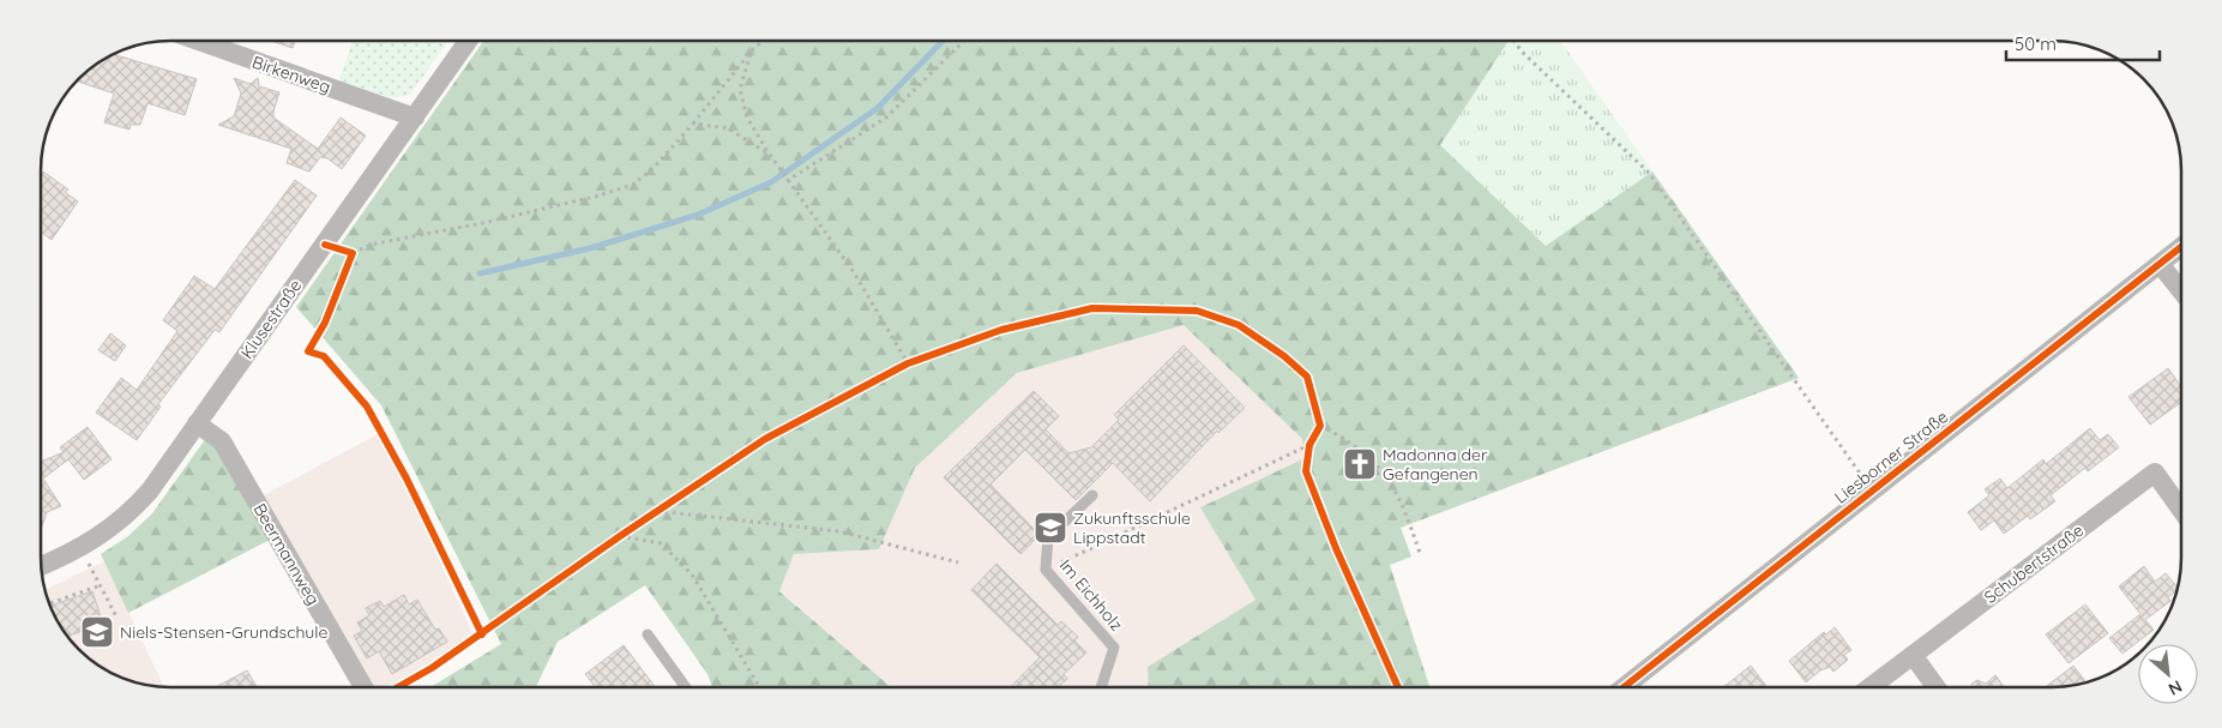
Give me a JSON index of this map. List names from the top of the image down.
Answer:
{
  "streets": {
    "street": [
      "Birkenweg",
      "Klusestraße",
      "Liesborner Straße",
      "Beermannweg",
      "Schubertstraße"
    ],
    "lane": ["Im Eichholz"]
  },
  "crossings": [
    ["Birkenweg", "Klusestraße"],
    ["Klusestraße", "Beermannweg"]
  ],
  "places": {
    "church": ["Madonna der Gefangenen"],
    "school or university": ["Zukunftsschule Lippstadt", "Niels-Stensen-Grundschule"]
  },
  "scale_bar": "50 m",
  "north": "bottom right"
}
